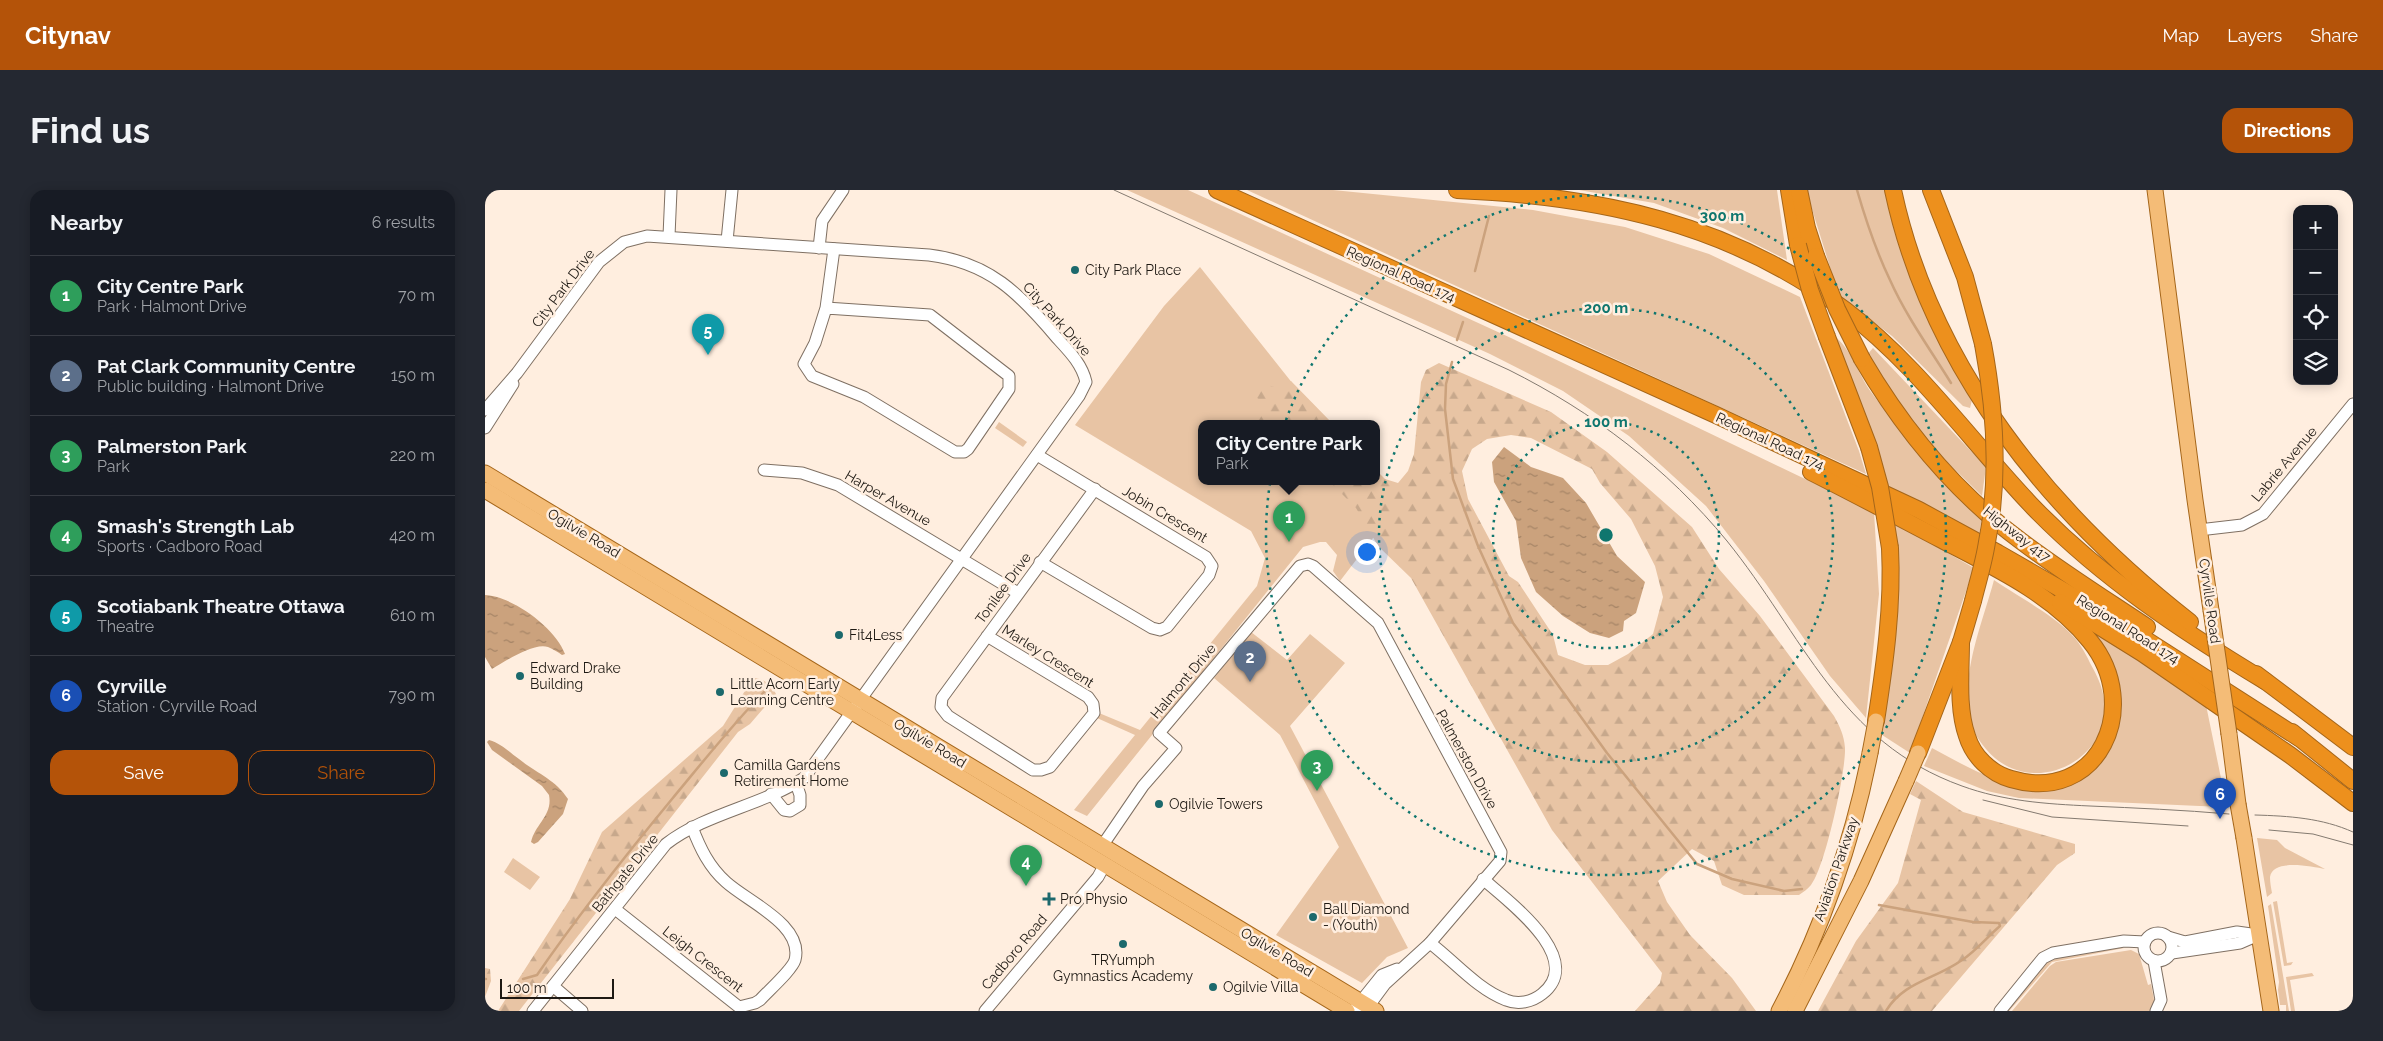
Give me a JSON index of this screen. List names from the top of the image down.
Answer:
{
  "streets": {
    "highway": ["Regional Road 174", "Highway 417"],
    "main road": ["Ogilvie Road", "Cyrville Road", "Aviation Parkway"],
    "street": [
      "City Park Drive",
      "Labrie Avenue",
      "Harper Avenue",
      "Jobin Crescent",
      "Tonilee Drive",
      "Marley Crescent",
      "Halmont Drive",
      "Palmerston Drive",
      "Bathgate Drive",
      "Cadboro Road",
      "Leigh Crescent"
    ]
  },
  "crossings": [
    ["Regional Road 174", "Highway 417"],
    ["City Park Drive", "Harper Avenue"],
    ["City Park Drive", "Jobin Crescent"],
    ["City Park Drive", "Ogilvie Road"],
    ["City Park Drive", "Bathgate Drive"],
    ["Labrie Avenue", "Cyrville Road"],
    ["Harper Avenue", "Tonilee Drive"],
    ["Jobin Crescent", "Tonilee Drive"],
    ["Ogilvie Road", "Halmont Drive"],
    ["Ogilvie Road", "Palmerston Drive"],
    ["Ogilvie Road", "Bathgate Drive"],
    ["Ogilvie Road", "Cadboro Road"],
    ["Tonilee Drive", "Marley Crescent"],
    ["Halmont Drive", "Palmerston Drive"],
    ["Bathgate Drive", "Leigh Crescent"]
  ],
  "places": {
    "other": [
      "City Park Place",
      "Fit4Less",
      "Edward Drake Building",
      "Little Acorn Early Learning Centre",
      "Camilla Gardens Retirement Home",
      "Ogilvie Towers",
      "Ball Diamond - (Youth)",
      "TRYumph Gymnastics Academy",
      "Ogilvie Villa"
    ],
    "health": ["Pro Physio"]
  },
  "scale_bar": "100 m",
  "page": {
    "header": "Citynav",
    "nav": ["Map", "Layers", "Share"],
    "buttons": [
      "Directions",
      ["Save", "Share"]
    ],
    "title": "Find us",
    "heading": ["Nearby", "6 results"],
    "map_buttons": ["+", "−"],
    "list": [
      {
        "mark": "1",
        "name": "City Centre Park",
        "note": "Park · Halmont Drive",
        "value": "70 m"
      },
      {
        "mark": "2",
        "name": "Pat Clark Community Centre",
        "note": "Public building · Halmont Drive",
        "value": "150 m"
      },
      {
        "mark": "3",
        "name": "Palmerston Park",
        "note": "Park",
        "value": "220 m"
      },
      {
        "mark": "4",
        "name": "Smash's Strength Lab",
        "note": "Sports · Cadboro Road",
        "value": "420 m"
      },
      {
        "mark": "5",
        "name": "Scotiabank Theatre Ottawa",
        "note": "Theatre",
        "value": "610 m"
      },
      {
        "mark": "6",
        "name": "Cyrville",
        "note": "Station · Cyrville Road",
        "value": "790 m"
      }
    ],
    "pins": [
      "5",
      "1",
      "2",
      "3",
      "6",
      "4"
    ],
    "popup": ["City Centre Park", "Park"],
    "scale": "100 m"
  },
  "rings": ["300 m", "200 m", "100 m"]
}
